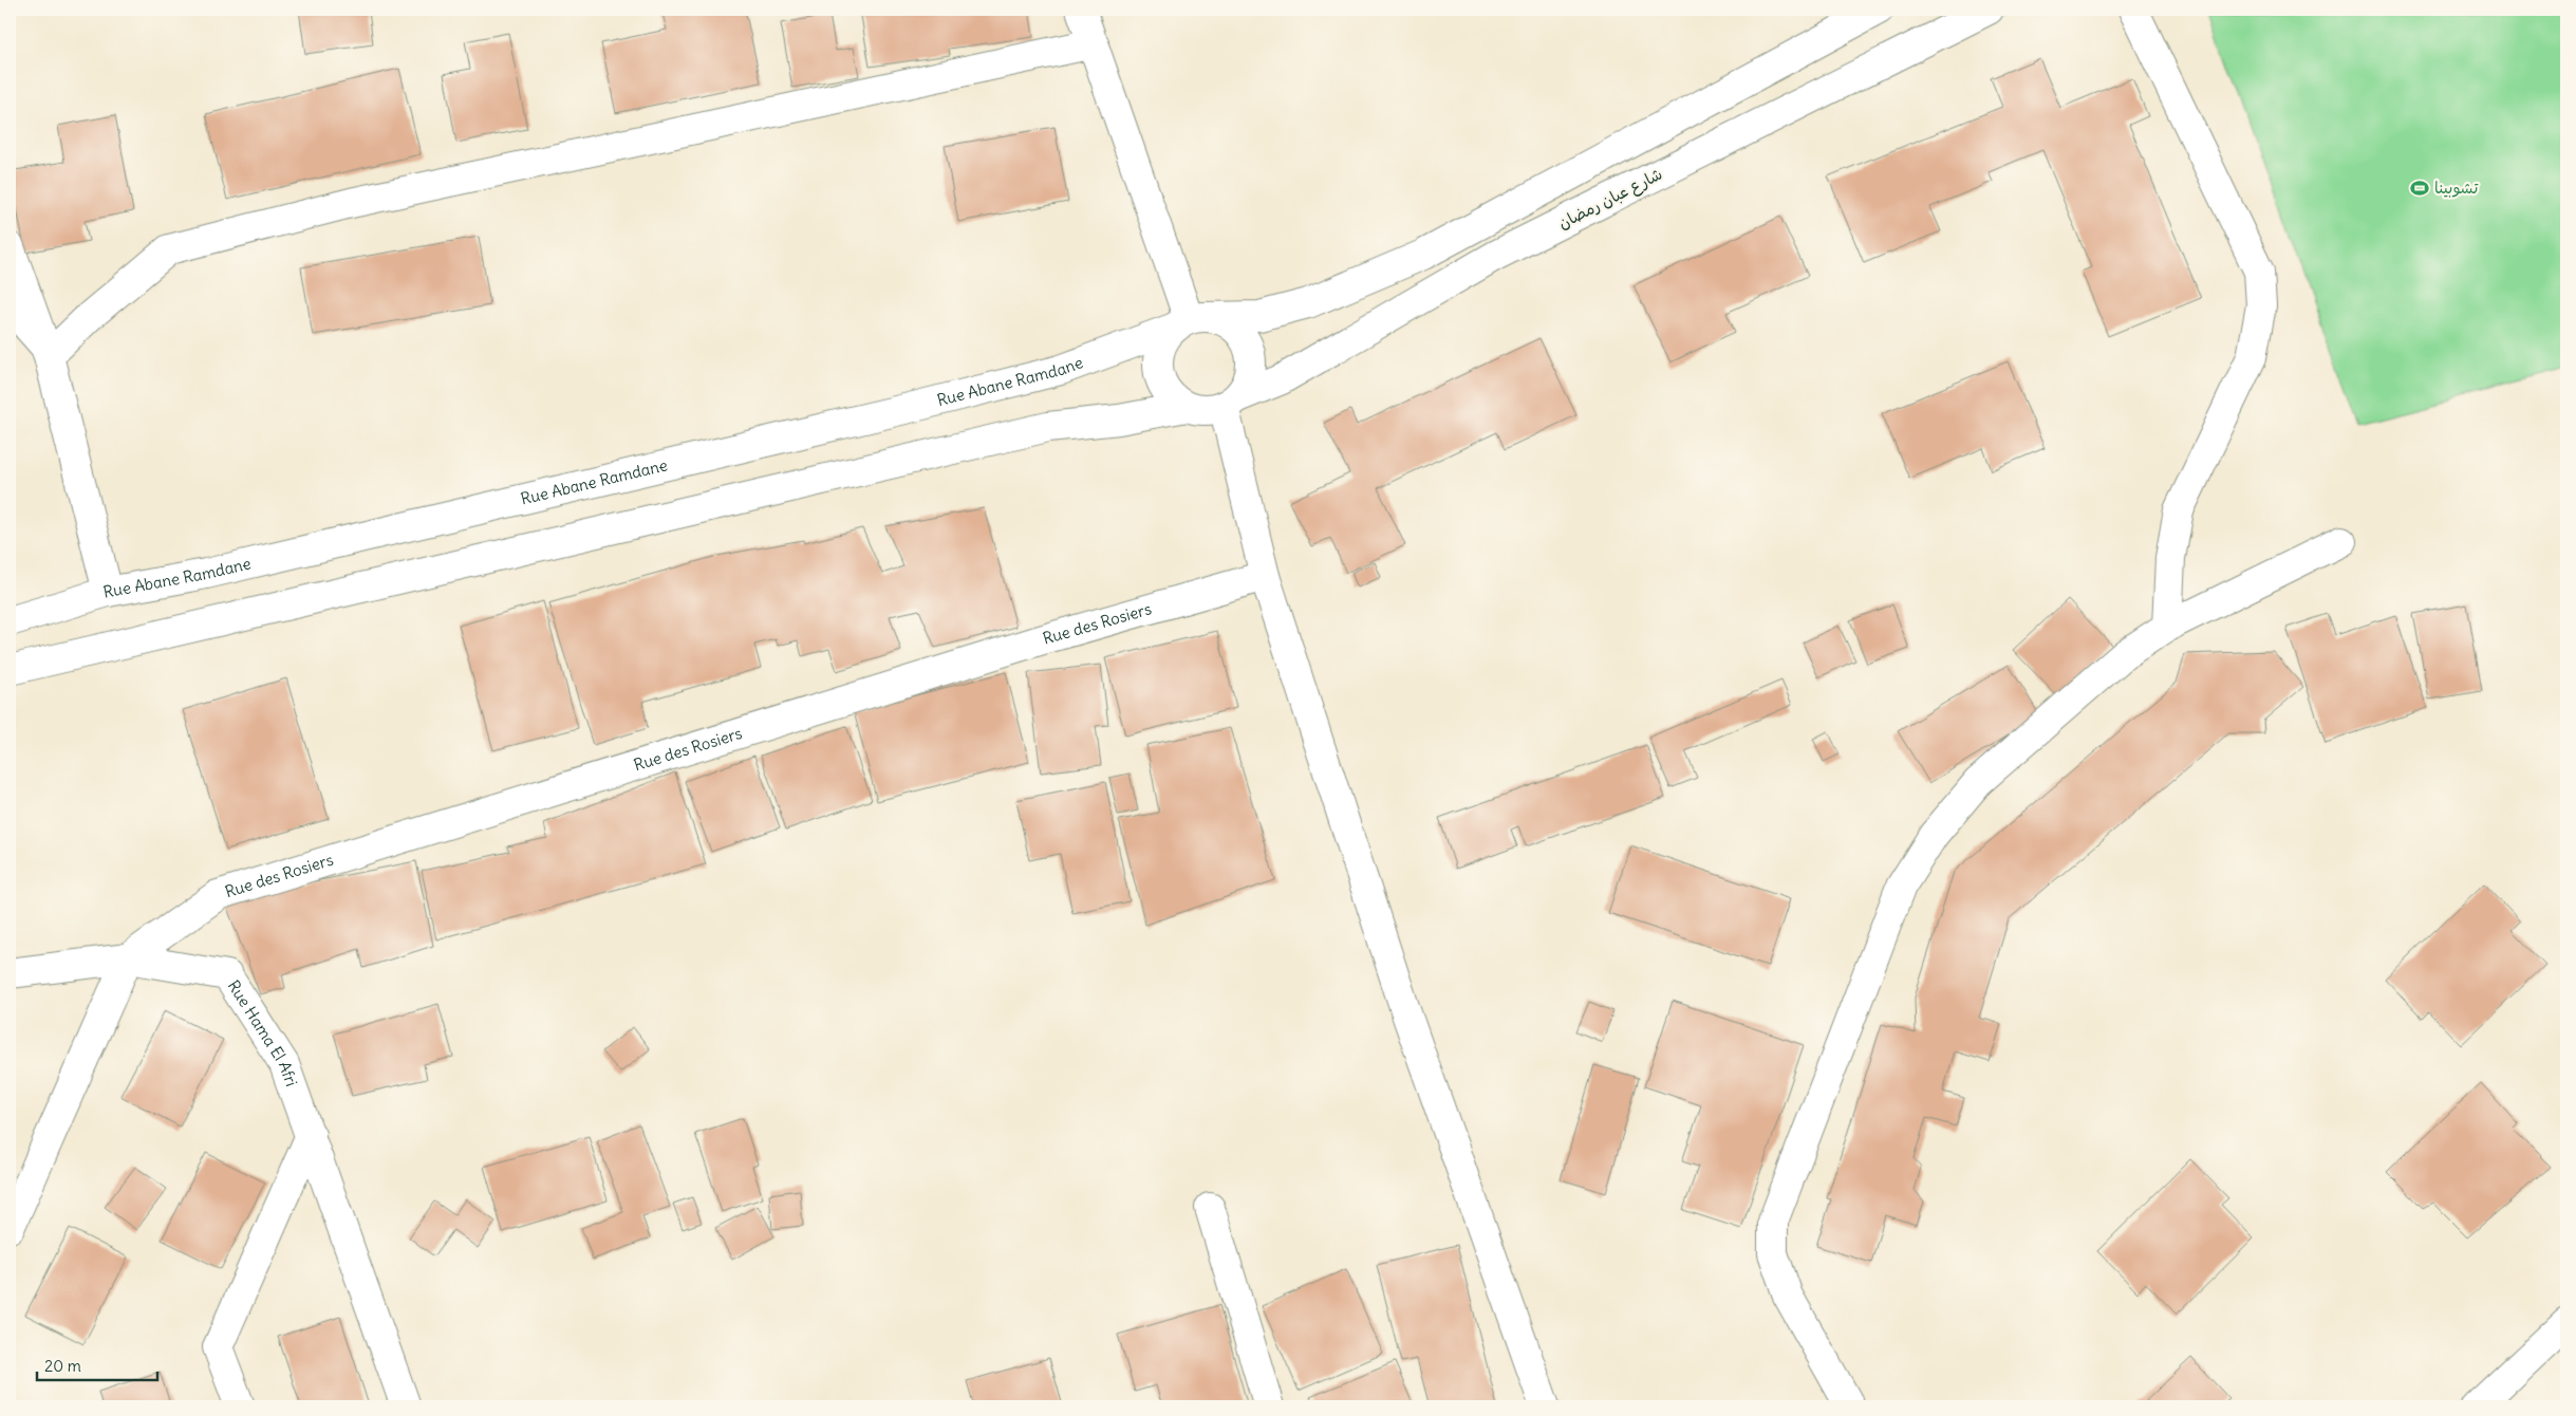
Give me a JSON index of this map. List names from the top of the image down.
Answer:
{
  "streets": {
    "street": [
      "شارع عبان رمضان",
      "Rue Abane Ramdane",
      "Rue des Rosiers",
      "Rue Hama El Afri"
    ]
  },
  "crossings": [
    ["شارع عبان رمضان", "Rue Abane Ramdane"],
    ["Rue des Rosiers", "Rue Hama El Afri"]
  ],
  "places": {
    "sports": ["تشوبينا"]
  },
  "scale_bar": "20 m"
}
